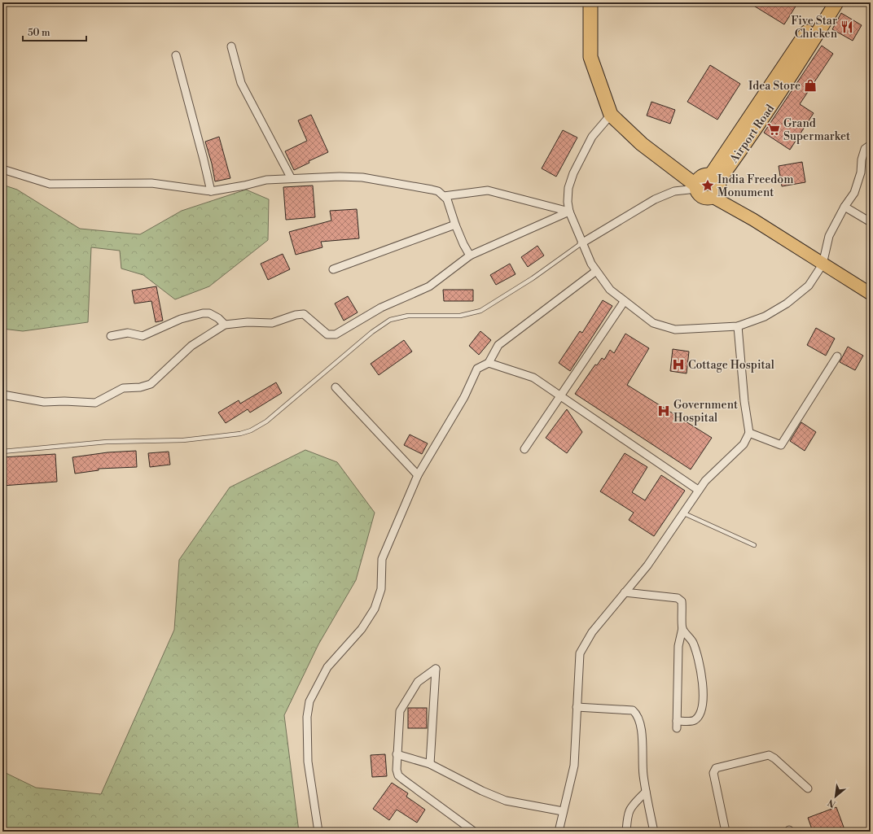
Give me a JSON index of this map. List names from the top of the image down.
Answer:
{
  "streets": {
    "highway": ["Airport Road"]
  },
  "places": {
    "restaurant": ["Five Star Chicken"],
    "shop": ["Idea Store"],
    "supermarket": ["Grand Supermarket"],
    "place": ["India Freedom Monument"],
    "hospital": ["Cottage Hospital", "Government Hospital"]
  },
  "scale_bar": "50 m",
  "north": "bottom left"
}
